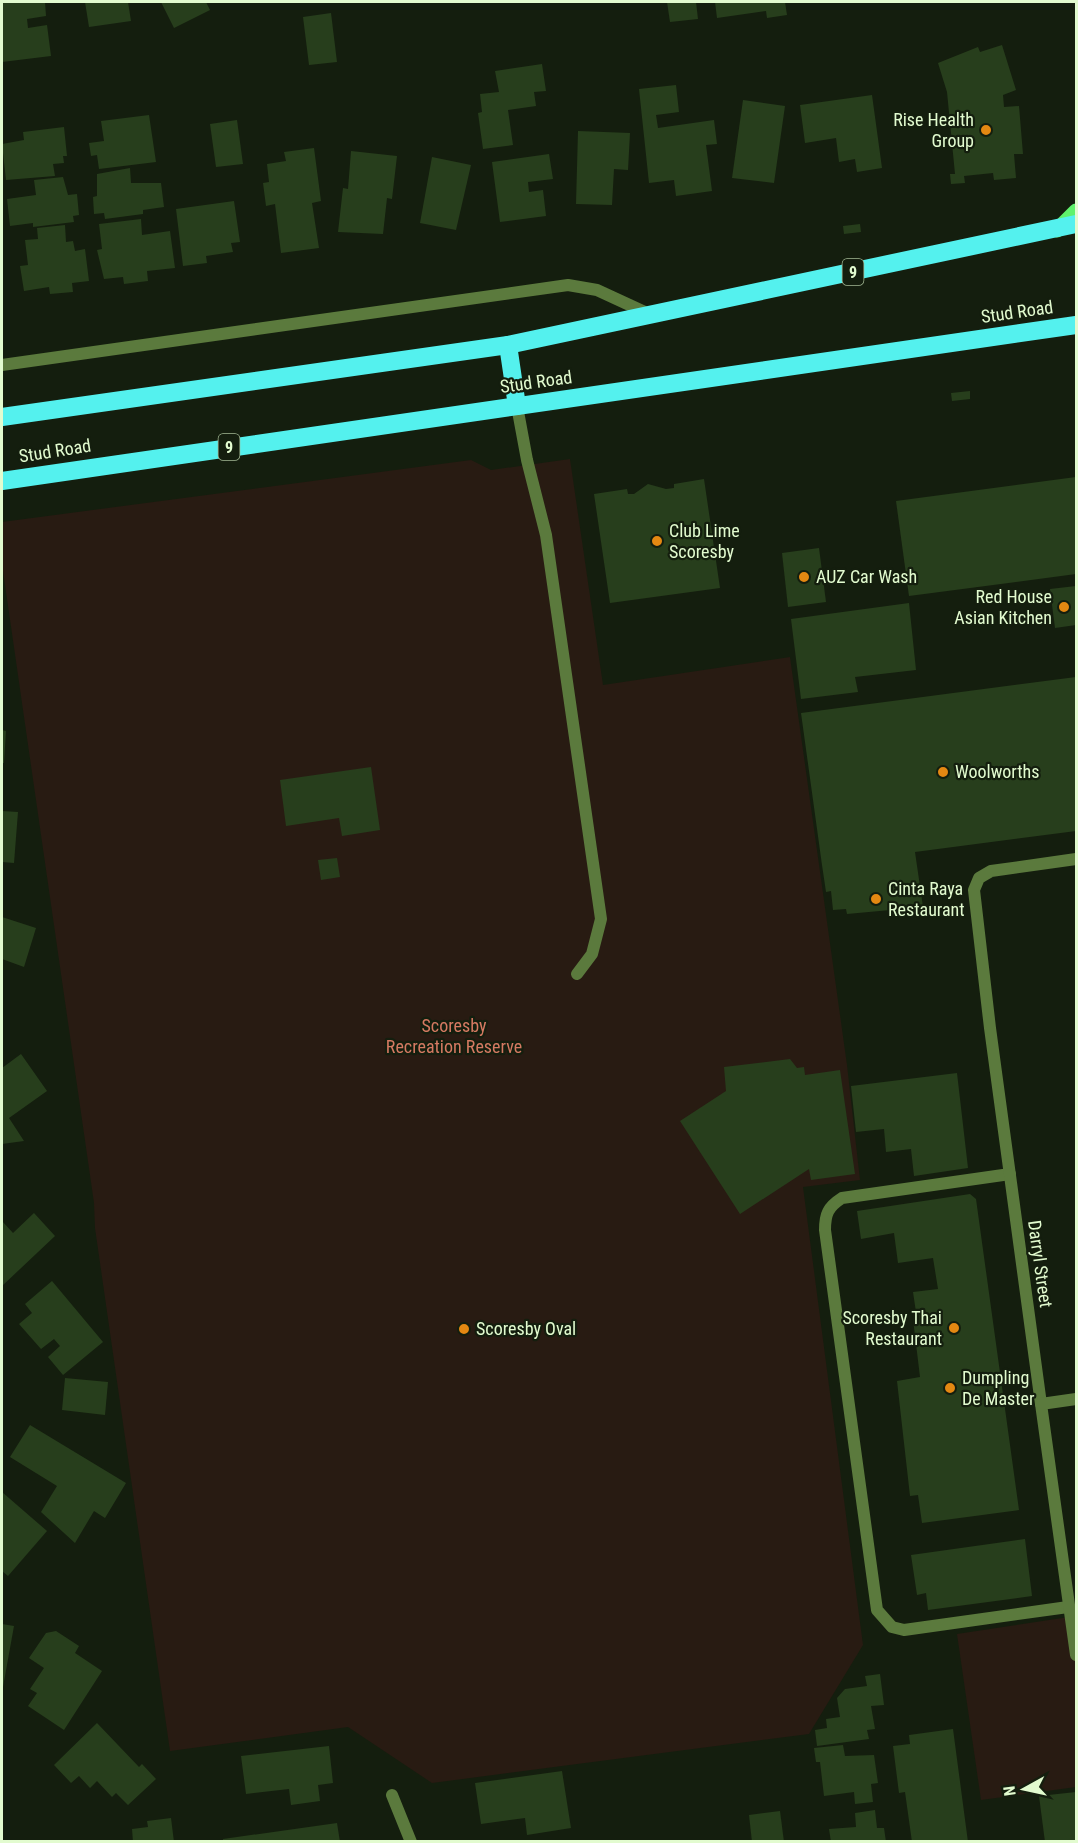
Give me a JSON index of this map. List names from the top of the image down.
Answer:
{
  "streets": {
    "highway": ["9", "Stud Road"],
    "street": ["Darryl Street"]
  },
  "parks": ["Scoresby Recreation Reserve"],
  "places": [
    "Rise Health Group",
    "Club Lime Scoresby",
    "AUZ Car Wash",
    "Red House Asian Kitchen",
    "Woolworths",
    "Cinta Raya Restaurant",
    "Scoresby Thai Restaurant",
    "Scoresby Oval",
    "Dumpling De Master"
  ],
  "north": "left"
}
